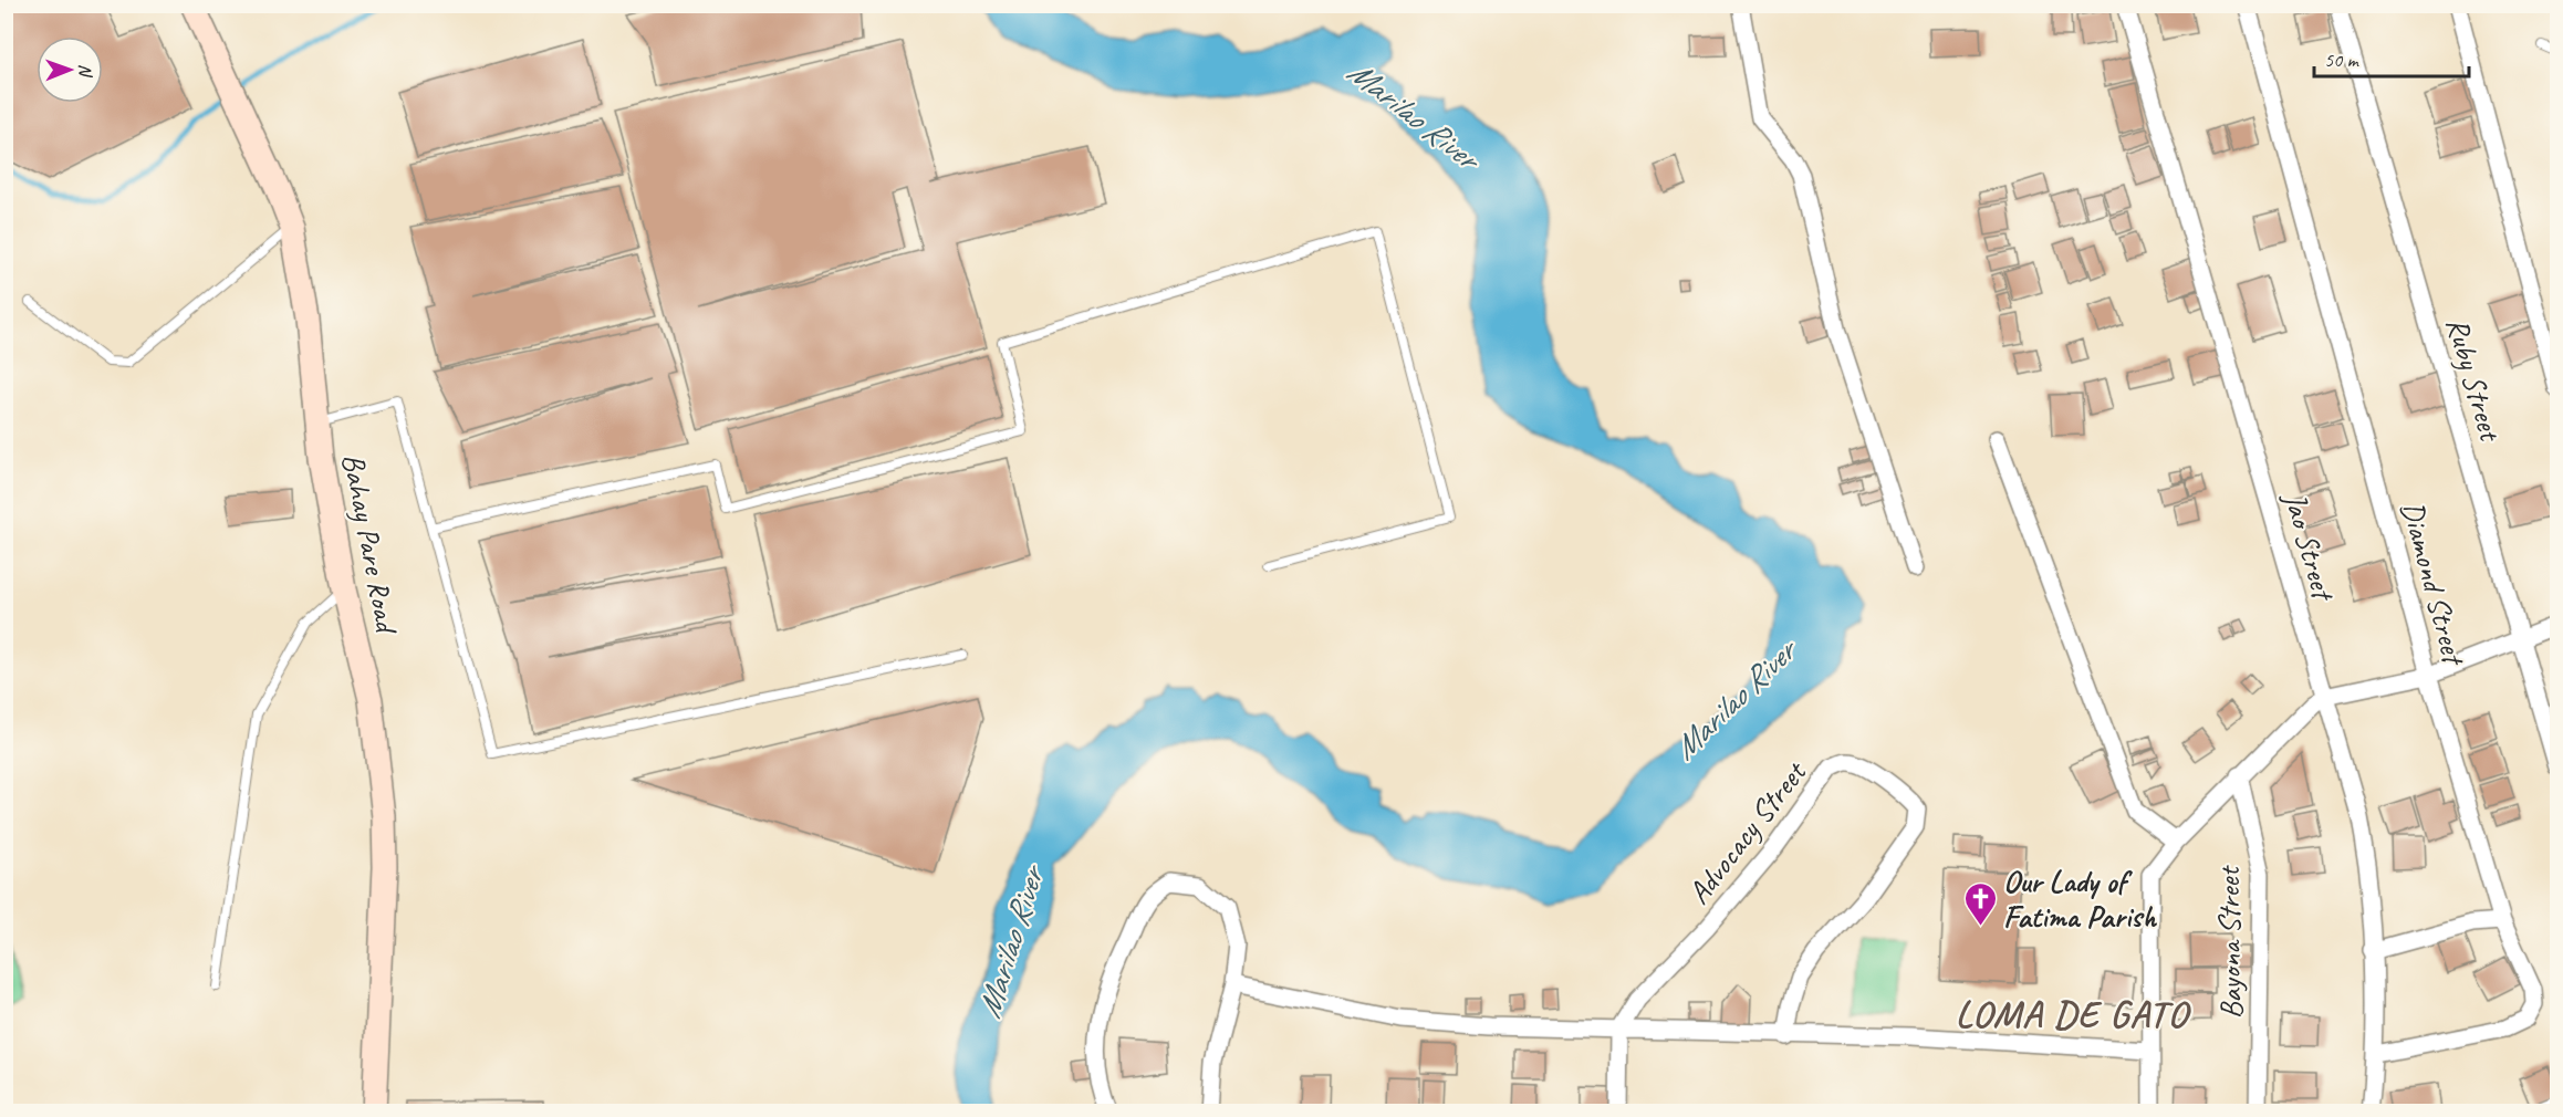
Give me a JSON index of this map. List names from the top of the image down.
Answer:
{
  "streets": {
    "main road": ["Bahay Pare Road"],
    "street": [
      "Ruby Street",
      "Jao Street",
      "Diamond Street",
      "Advocacy Street",
      "Bayona Street"
    ]
  },
  "crossings": [
    ["Jao Street", "Diamond Street"]
  ],
  "districts": ["LOMA DE GATO"],
  "water": ["Marilao River"],
  "places": {
    "church": ["Our Lady of Fatima Parish"]
  },
  "scale_bar": "50 m",
  "north": "right"
}
